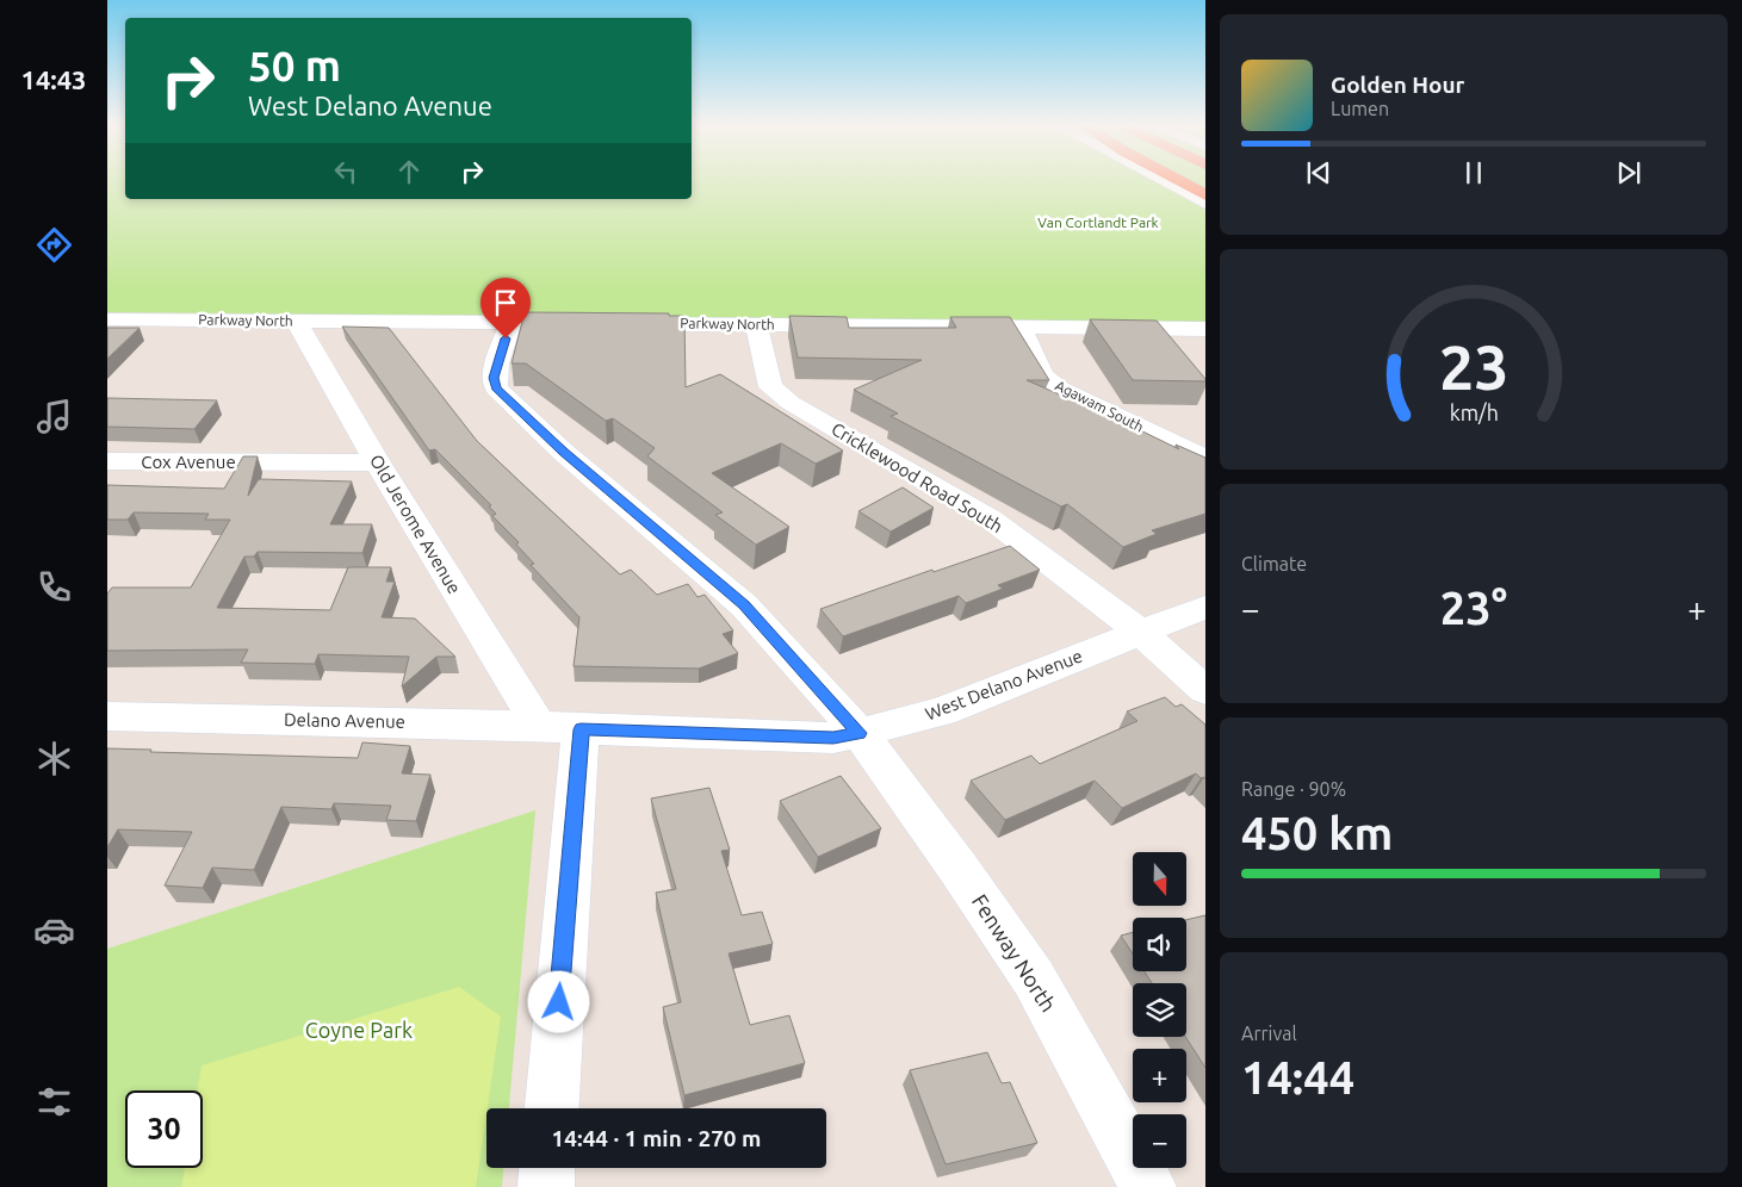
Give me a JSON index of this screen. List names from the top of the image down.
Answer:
{
  "streets": {
    "street": [
      "Parkway North",
      "Agawam South",
      "Cox Avenue",
      "Cricklewood Road South",
      "Old Jerome Avenue",
      "West Delano Avenue",
      "Delano Avenue",
      "Fenway North"
    ]
  },
  "crossings": [
    ["Parkway North", "Agawam South"],
    ["Parkway North", "Cricklewood Road South"],
    ["Parkway North", "Old Jerome Avenue"],
    ["Parkway North", "Fenway North"],
    ["Cox Avenue", "Old Jerome Avenue"],
    ["Cricklewood Road South", "West Delano Avenue"],
    ["Old Jerome Avenue", "West Delano Avenue"],
    ["Old Jerome Avenue", "Delano Avenue"],
    ["West Delano Avenue", "Delano Avenue"],
    ["West Delano Avenue", "Fenway North"]
  ],
  "parks": ["Van Cortlandt Park", "Coyne Park"],
  "north": "bottom",
  "page": {
    "tabs": "14:43",
    "turn": ["50 m", "West Delano Avenue"],
    "song": ["Golden Hour", "Lumen"],
    "tile": [
      "Climate",
      ["Range · 90%", "450 km"],
      ["Arrival", "14:44"]
    ],
    "heat": ["−", "23°", "+"],
    "map_buttons": ["+", "−"],
    "limit": "30",
    "trip": "14:44 · 1 min · 270 m",
    "gauge": ["23", "km/h"]
  }
}
